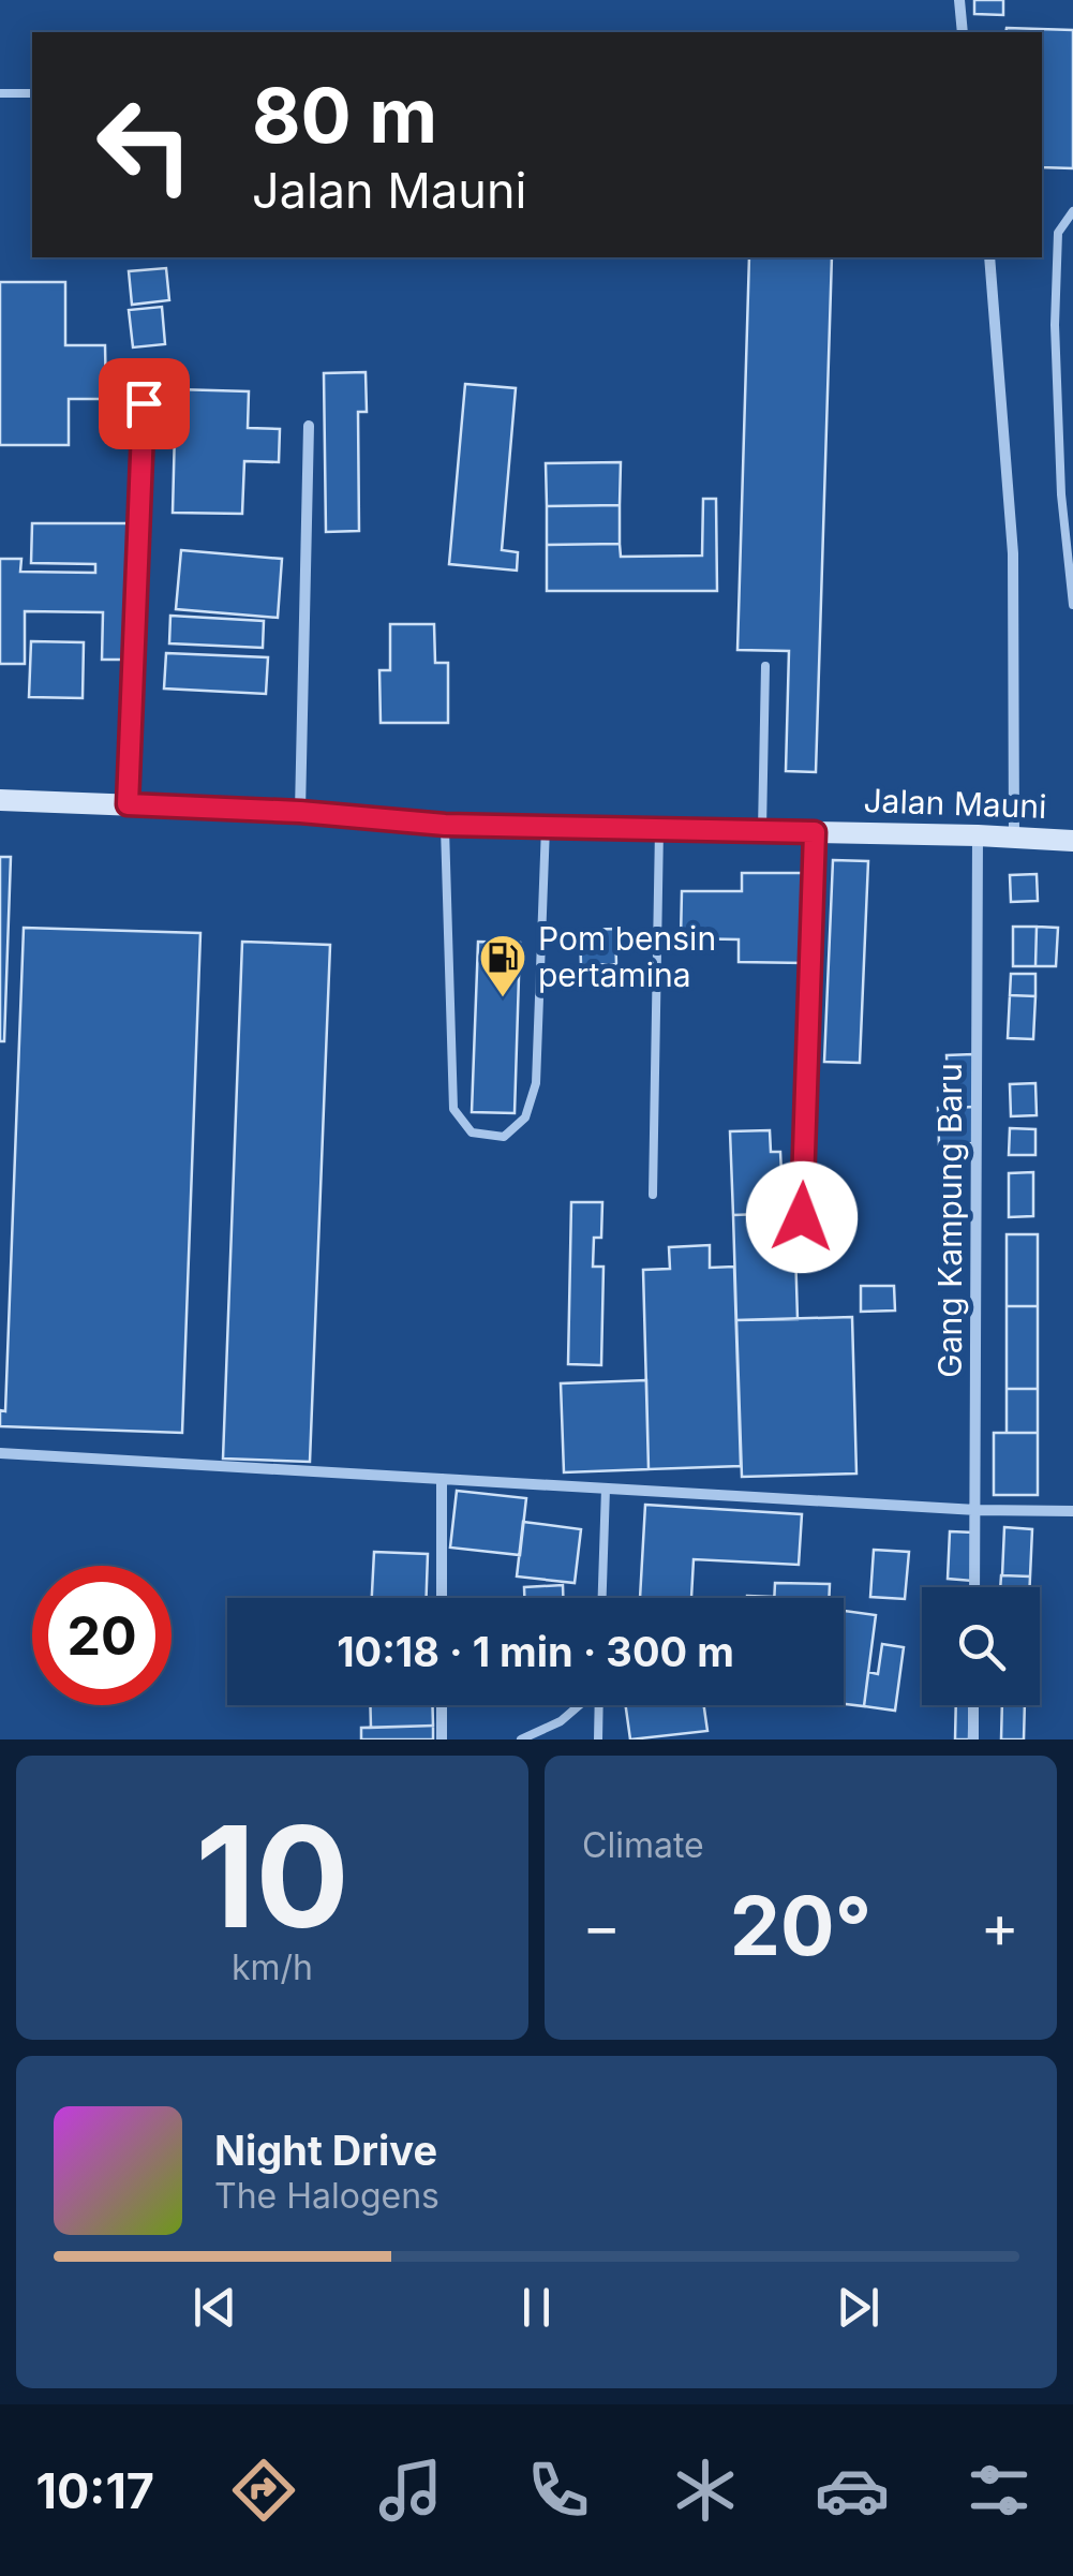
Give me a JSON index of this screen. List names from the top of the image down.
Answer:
{
  "streets": {
    "main road": ["Jalan Mauni"],
    "street": ["Gang Kampung Baru"]
  },
  "crossings": [
    ["Jalan Mauni", "Gang Kampung Baru"]
  ],
  "places": {
    "fuel station": ["Pom bensin pertamina"]
  },
  "page": {
    "turn": ["80 m", "Jalan Mauni"],
    "limit": "20",
    "trip": "10:18 · 1 min · 300 m",
    "tile": [
      ["10", "km/h"],
      "Climate"
    ],
    "heat": ["−", "20°", "+"],
    "song": ["Night Drive", "The Halogens"],
    "tabs": "10:17"
  }
}
